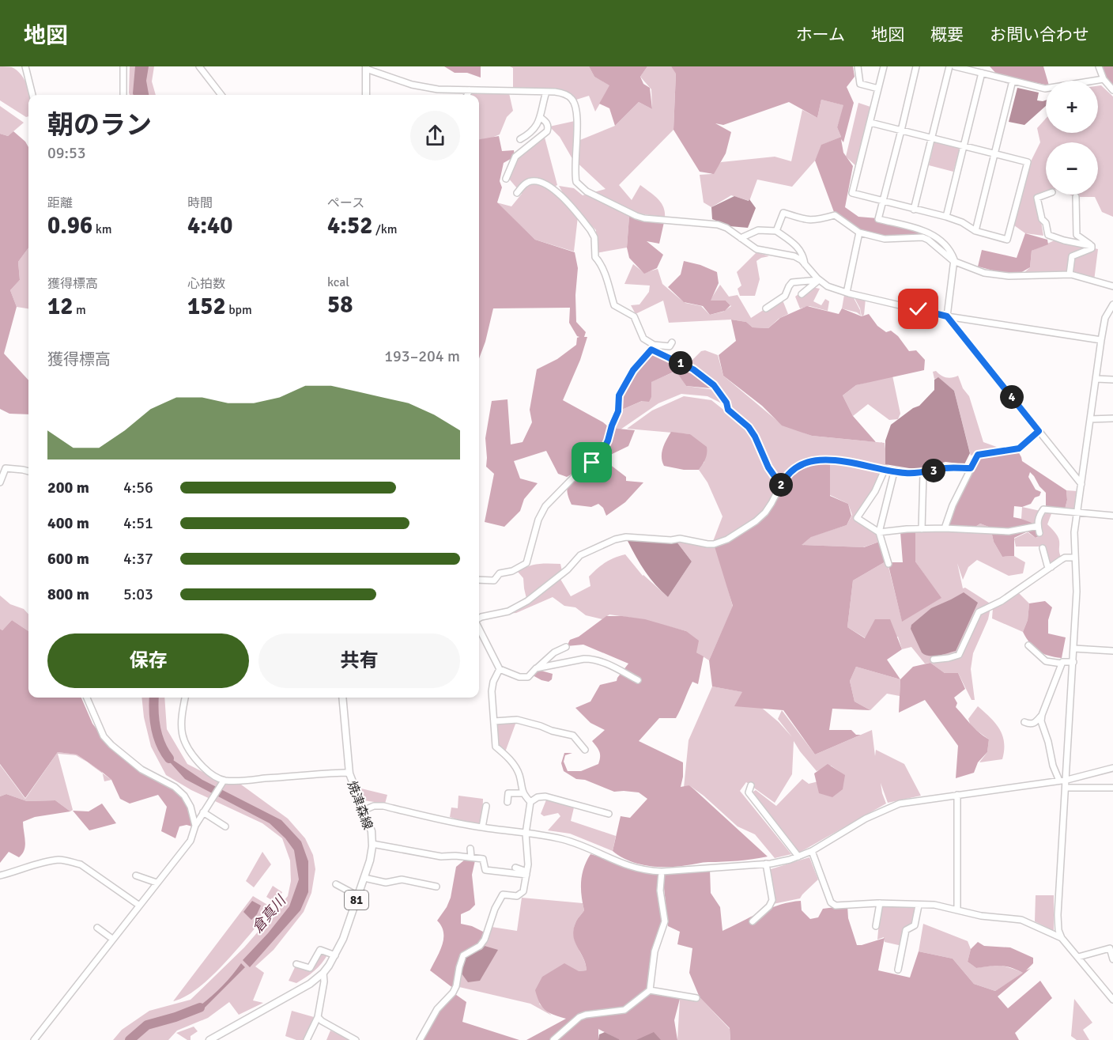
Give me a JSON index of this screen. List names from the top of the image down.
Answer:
{
  "streets": {
    "main road": ["焼津森線", "81"]
  },
  "water": ["倉真川"],
  "page": {
    "header": "地図",
    "nav": [
      "ホーム",
      "地図",
      "概要",
      "お問い合わせ"
    ],
    "map_buttons": ["+", "−"],
    "heading": ["朝のラン", "09:53"],
    "stats": [
      ["距離", "0.96 km"],
      ["時間", "4:40"],
      ["ペース", "4:52 /km"],
      ["獲得標高", "12 m"],
      ["心拍数", "152 bpm"],
      ["kcal", "58"]
    ],
    "chart": ["獲得標高", "193–204 m"],
    "pins": [
      "1",
      "4",
      "3",
      "2"
    ],
    "list": [
      {
        "name": "200 m",
        "note": "4:56"
      },
      {
        "name": "400 m",
        "note": "4:51"
      },
      {
        "name": "600 m",
        "note": "4:37"
      },
      {
        "name": "800 m",
        "note": "5:03"
      }
    ],
    "buttons": ["保存", "共有"]
  }
}
